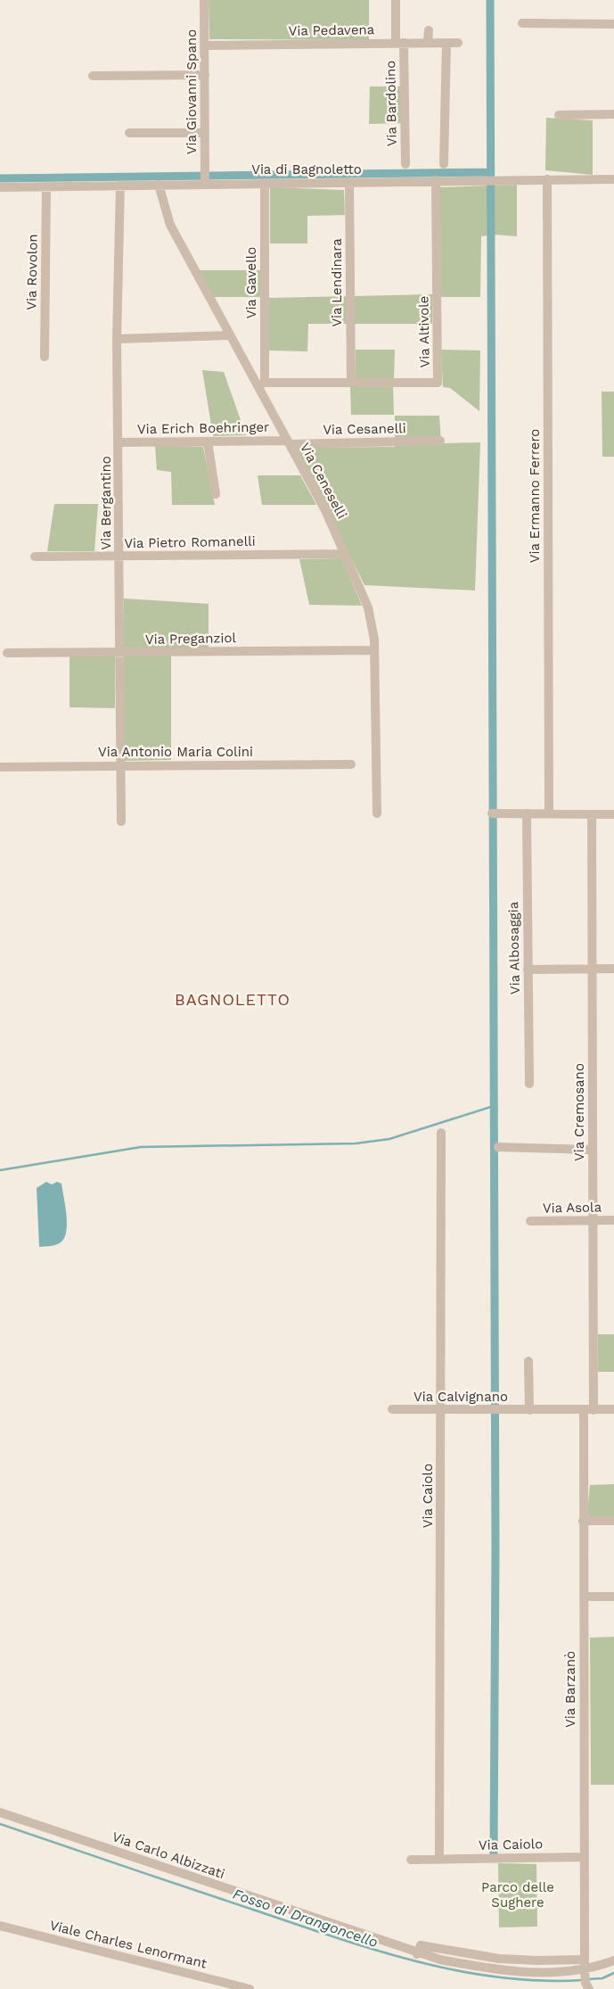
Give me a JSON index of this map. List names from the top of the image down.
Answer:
{
  "streets": {
    "street": [
      "Via Pedavena",
      "Via Giovanni Spano",
      "Via Bardolino",
      "Via di Bagnoletto",
      "Via Rovolon",
      "Via Gavello",
      "Via Lendinara",
      "Via Altivole",
      "Via Erich Boehringer",
      "Via Cesanelli",
      "Via Ceneselli",
      "Via Ermanno Ferrero",
      "Via Bergantino",
      "Via Pietro Romanelli",
      "Via Preganziol",
      "Via Antonio Maria Colini",
      "Via Albosaggia",
      "Via Cremosano",
      "Via Asola",
      "Via Calvignano",
      "Via Caiolo",
      "Via Barzanò",
      "Via Carlo Albizzati",
      "Viale Charles Lenormant"
    ]
  },
  "crossings": [
    ["Via Pedavena", "Via Giovanni Spano"],
    ["Via Pedavena", "Via Bardolino"],
    ["Via Giovanni Spano", "Via di Bagnoletto"],
    ["Via di Bagnoletto", "Via Rovolon"],
    ["Via di Bagnoletto", "Via Gavello"],
    ["Via di Bagnoletto", "Via Lendinara"],
    ["Via di Bagnoletto", "Via Altivole"],
    ["Via di Bagnoletto", "Via Ceneselli"],
    ["Via di Bagnoletto", "Via Ermanno Ferrero"],
    ["Via di Bagnoletto", "Via Bergantino"],
    ["Via Gavello", "Via Altivole"],
    ["Via Gavello", "Via Ceneselli"],
    ["Via Lendinara", "Via Altivole"],
    ["Via Altivole", "Via Ceneselli"],
    ["Via Erich Boehringer", "Via Cesanelli"],
    ["Via Erich Boehringer", "Via Ceneselli"],
    ["Via Erich Boehringer", "Via Bergantino"],
    ["Via Cesanelli", "Via Ceneselli"],
    ["Via Ceneselli", "Via Pietro Romanelli"],
    ["Via Ceneselli", "Via Preganziol"],
    ["Via Bergantino", "Via Pietro Romanelli"],
    ["Via Bergantino", "Via Preganziol"],
    ["Via Bergantino", "Via Antonio Maria Colini"],
    ["Via Cremosano", "Via Asola"],
    ["Via Cremosano", "Via Calvignano"],
    ["Via Calvignano", "Via Caiolo"],
    ["Via Calvignano", "Via Barzanò"],
    ["Via Caiolo", "Via Barzanò"],
    ["Via Barzanò", "Via Carlo Albizzati"]
  ],
  "districts": ["BAGNOLETTO"],
  "water": ["Fosso di Drangoncello"],
  "parks": ["Parco delle Sughere"]
}
